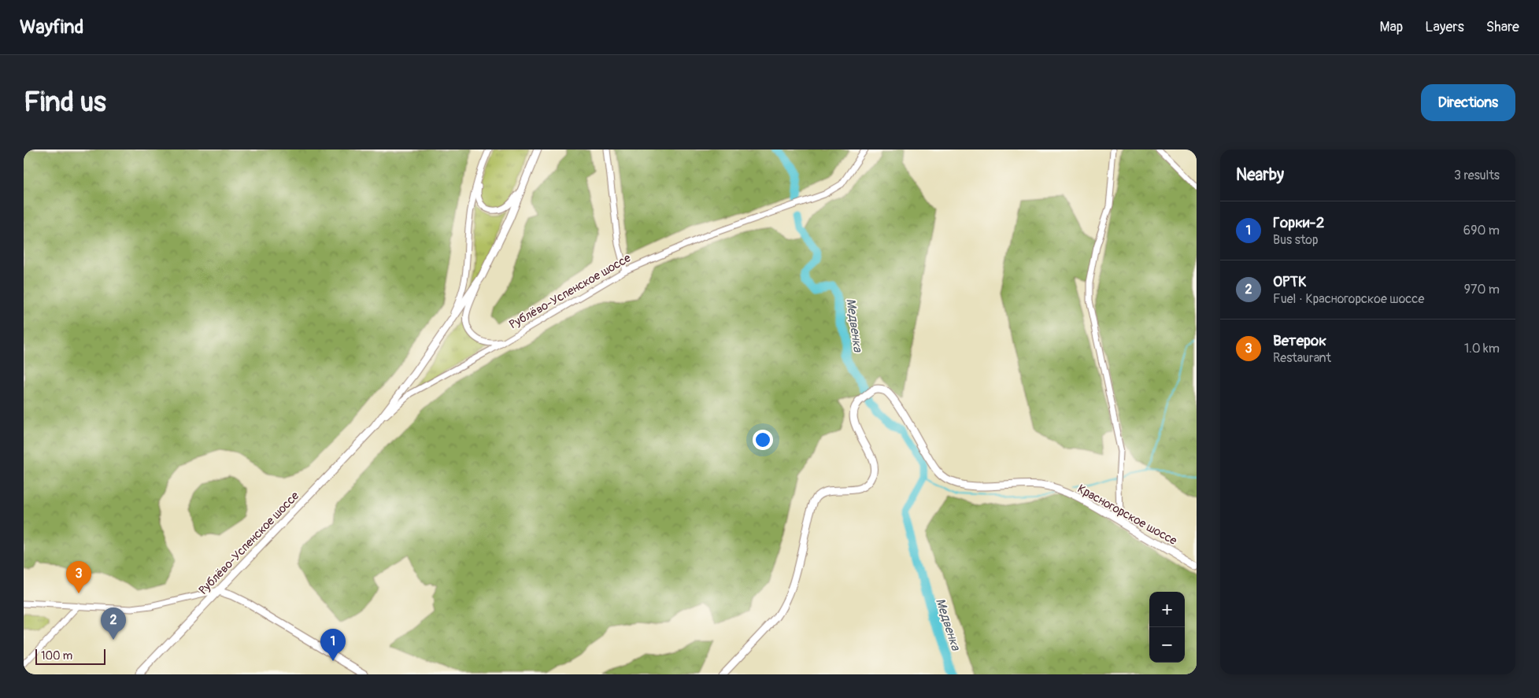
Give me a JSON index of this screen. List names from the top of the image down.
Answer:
{
  "streets": {
    "main road": ["Рублёво-Успенское шоссе", "Красногорское шоссе"]
  },
  "water": ["Медвенка"],
  "scale_bar": "100 m",
  "page": {
    "header": "Wayfind",
    "nav": ["Map", "Layers", "Share"],
    "buttons": "Directions",
    "title": "Find us",
    "heading": ["Nearby", "3 results"],
    "list": [
      {
        "mark": "1",
        "name": "Горки-2",
        "note": "Bus stop",
        "value": "690 m"
      },
      {
        "mark": "2",
        "name": "ОРТК",
        "note": "Fuel · Красногорское шоссе",
        "value": "970 m"
      },
      {
        "mark": "3",
        "name": "Ветерок",
        "note": "Restaurant",
        "value": "1.0 km"
      }
    ],
    "pins": ["3", "2", "1"],
    "map_buttons": ["+", "−"],
    "scale": "100 m"
  }
}
